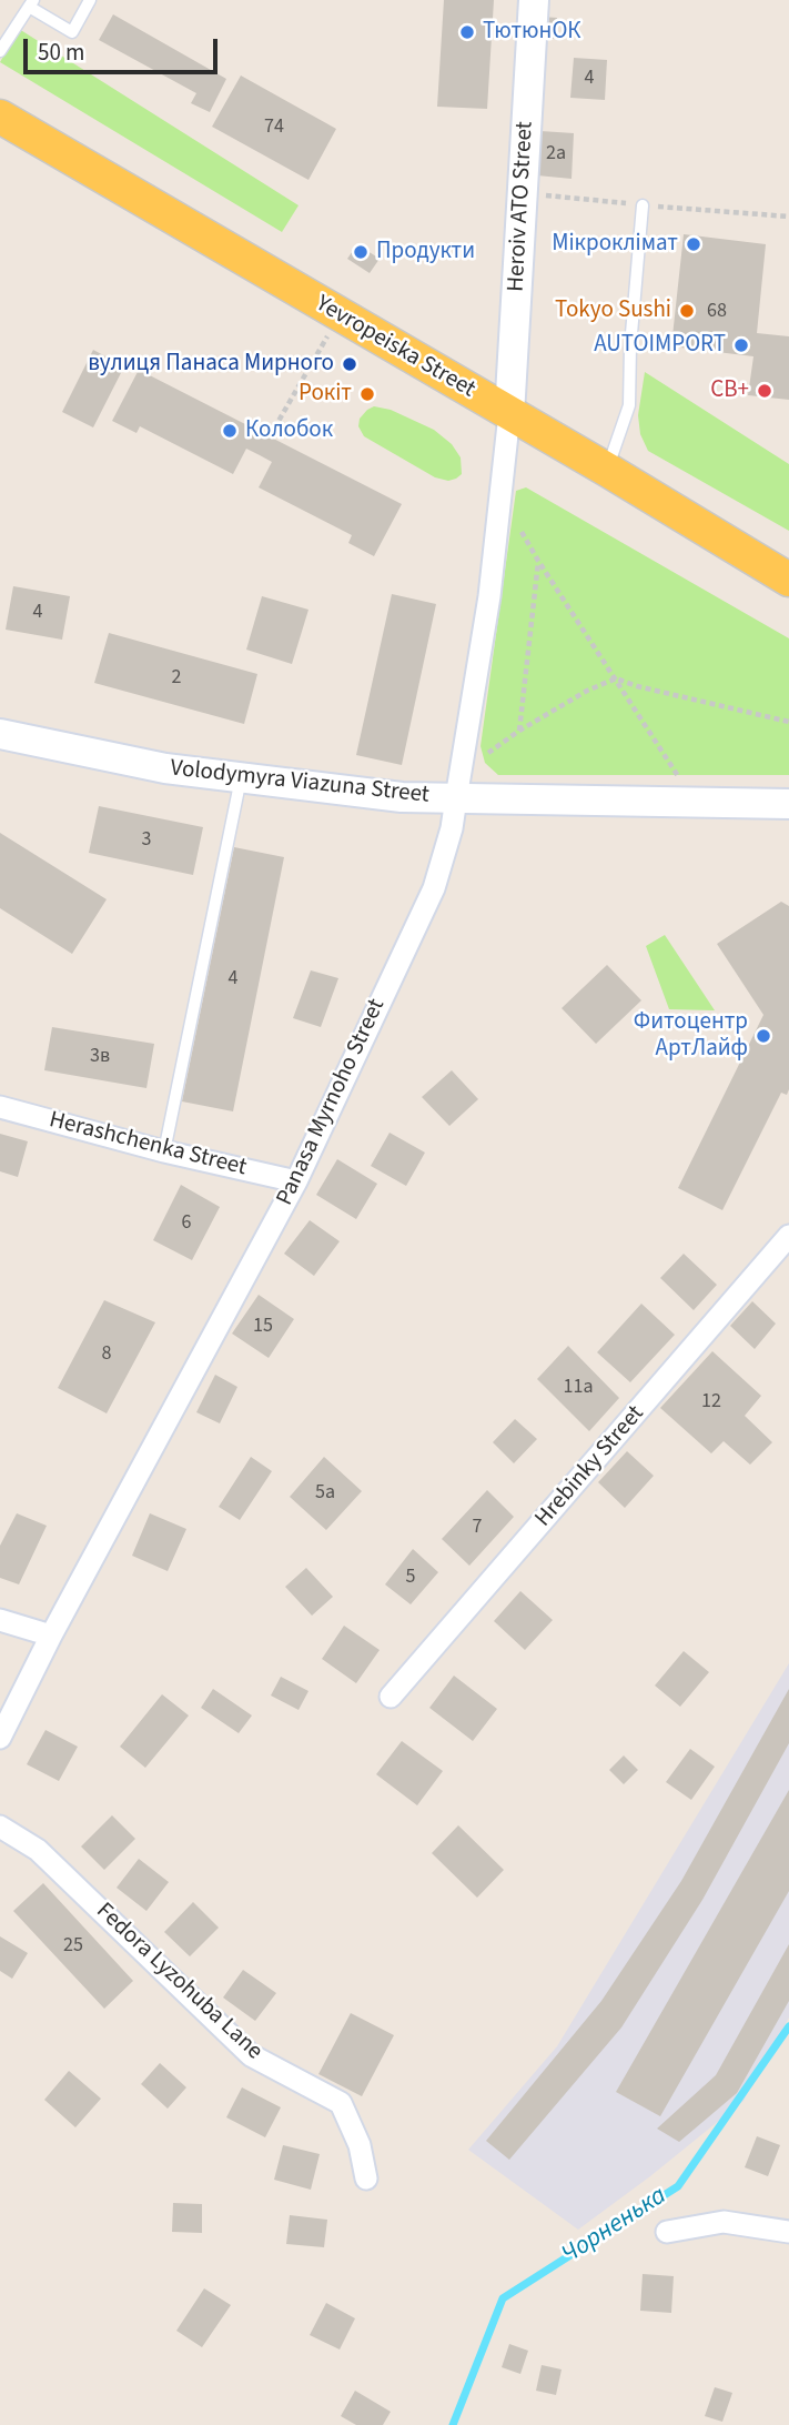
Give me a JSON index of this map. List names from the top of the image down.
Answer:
{
  "streets": {
    "main road": ["Heroiv ATO Street", "Yevropeiska Street", "Volodymyra Viazuna Street"],
    "street": [
      "Panasa Myrnoho Street",
      "Herashchenka Street",
      "Hrebinky Street",
      "Fedora Lyzohuba Lane"
    ]
  },
  "crossings": [
    ["Heroiv ATO Street", "Yevropeiska Street"],
    ["Heroiv ATO Street", "Panasa Myrnoho Street"],
    ["Yevropeiska Street", "Panasa Myrnoho Street"],
    ["Volodymyra Viazuna Street", "Panasa Myrnoho Street"],
    ["Panasa Myrnoho Street", "Herashchenka Street"]
  ],
  "water": ["Чорненька"],
  "places": [
    "ТютюнОК",
    "Мікроклімат",
    "Продукти",
    "Tokyo Sushi",
    "AUTOIMPORT",
    "вулиця Панаса Мирного",
    "СВ+",
    "Рокіт",
    "Колобок",
    "Фитоцентр АртЛайф"
  ],
  "house_numbers": [
    "4",
    "74",
    "2а",
    "68",
    "4",
    "2",
    "3",
    "4",
    "3в",
    "6",
    "15",
    "8",
    "11а",
    "12",
    "5а",
    "7",
    "5",
    "25"
  ],
  "scale_bar": "50 m"
}
